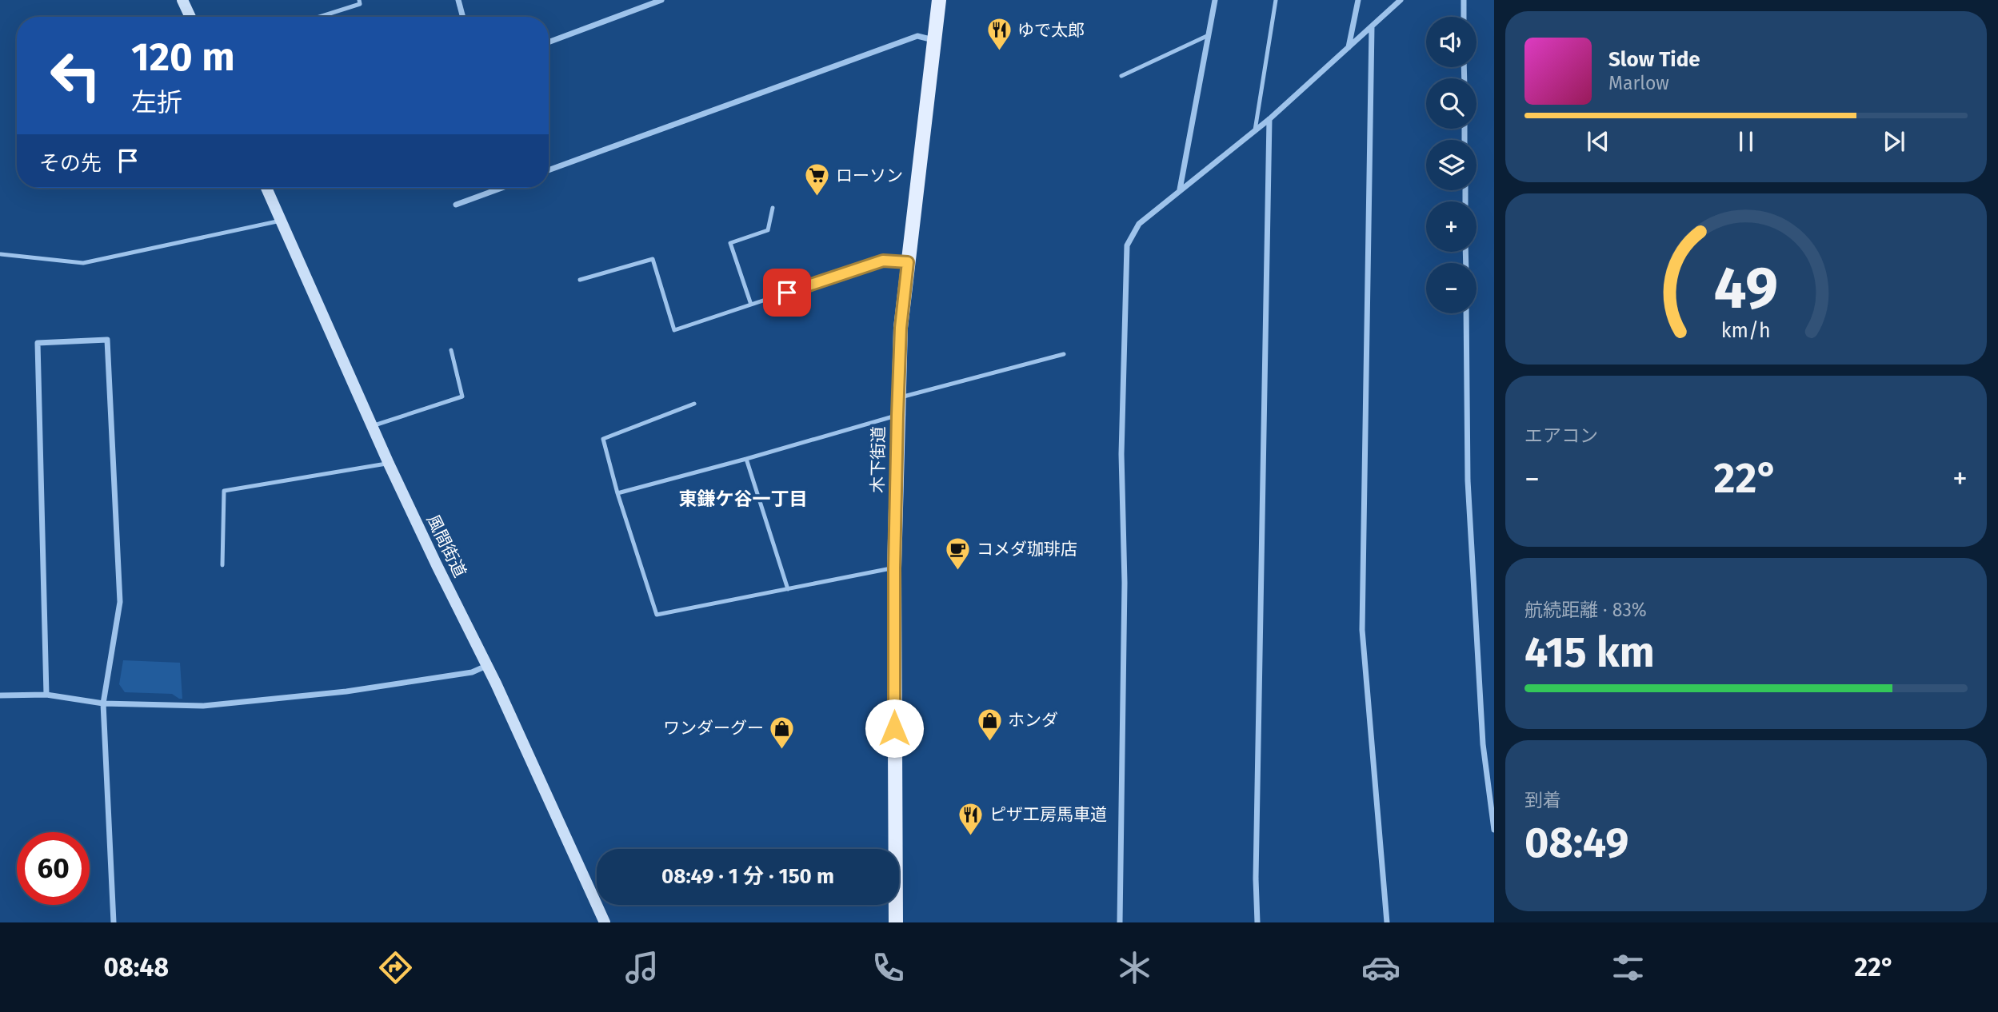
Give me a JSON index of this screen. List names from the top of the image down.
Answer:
{
  "streets": {
    "main road": ["木下街道"],
    "street": ["風間街道"]
  },
  "districts": ["東鎌ケ谷一丁目"],
  "places": {
    "restaurant": ["ゆで太郎", "ピザ工房馬車道"],
    "supermarket": ["ローソン"],
    "cafe": ["コメダ珈琲店"],
    "shop": ["ホンダ", "ワンダーグー"]
  },
  "page": {
    "map_buttons": ["+", "−"],
    "turn": ["120 m", "左折"],
    "song": ["Slow Tide", "Marlow"],
    "then": "その先",
    "tile": [
      "エアコン",
      ["航続距離 · 83%", "415 km"],
      ["到着", "08:49"]
    ],
    "heat": ["−", "22°", "+"],
    "limit": "60",
    "trip": "08:49 · 1 分 · 150 m",
    "tabs": ["08:48", "22°"],
    "gauge": ["49", "km/h"]
  }
}
